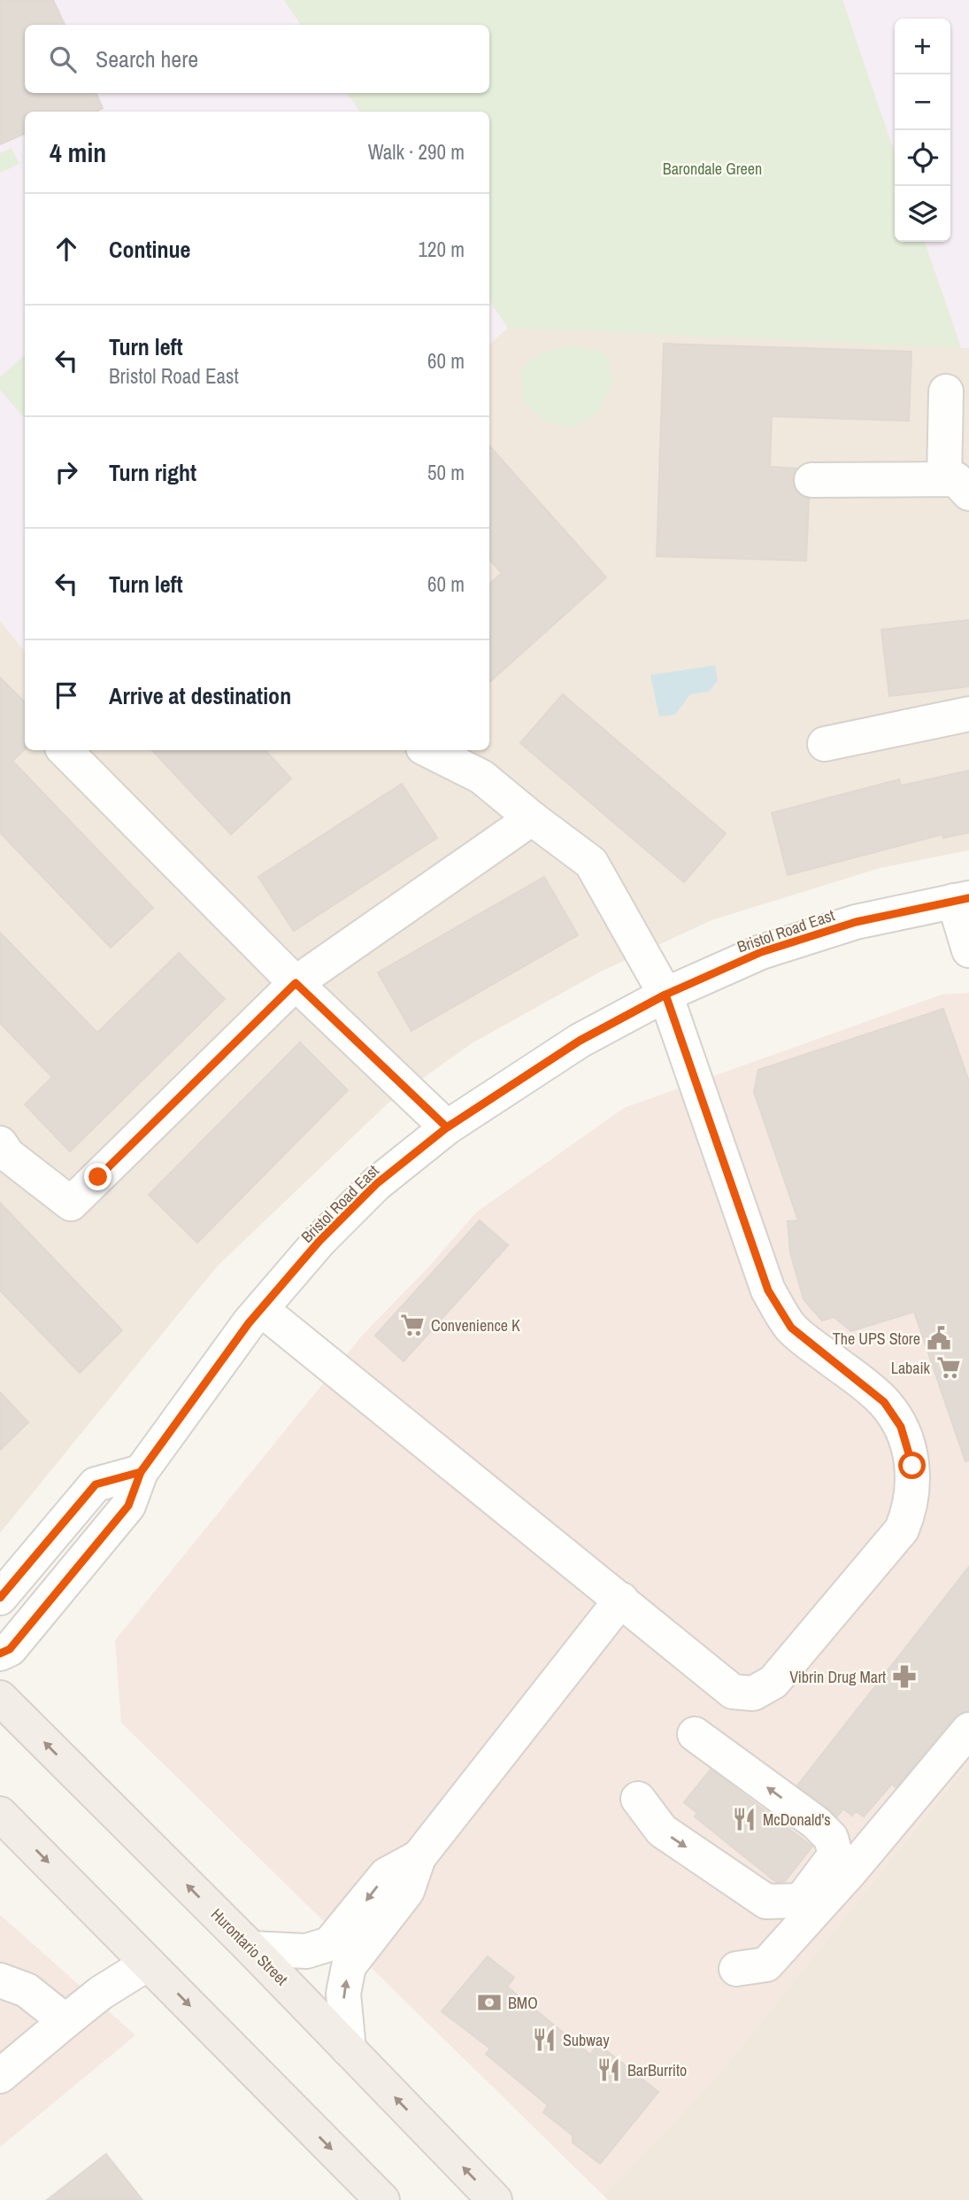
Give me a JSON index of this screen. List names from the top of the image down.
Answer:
{
  "streets": {
    "main road": ["Hurontario Street"],
    "street": ["Bristol Road East"]
  },
  "parks": ["Barondale Green"],
  "places": {
    "supermarket": ["Convenience K", "Labaik"],
    "public building": ["The UPS Store"],
    "pharmacy": ["Vibrin Drug Mart"],
    "restaurant": ["McDonald's", "Subway", "BarBurrito"],
    "bank": ["BMO"]
  },
  "page": {
    "map_buttons": ["+", "−"],
    "search": "Search here",
    "heading": ["4 min", "Walk · 290 m"],
    "list": [
      ["Continue", "120 m"],
      ["Turn left", "Bristol Road East", "60 m"],
      ["Turn right", "50 m"],
      ["Turn left", "60 m"],
      "Arrive at destination"
    ]
  }
}
